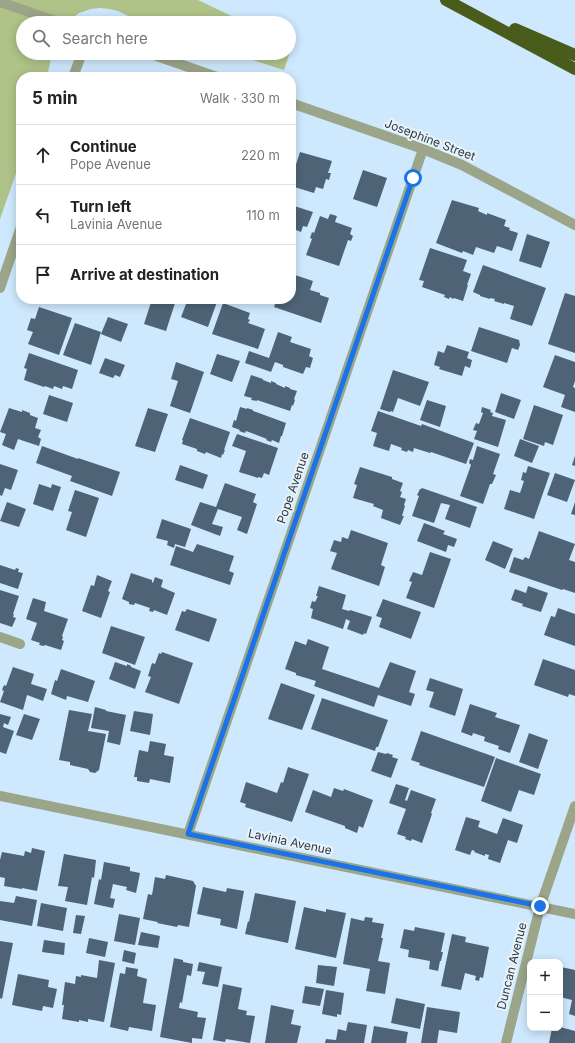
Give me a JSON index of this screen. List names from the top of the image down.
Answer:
{
  "streets": {
    "street": [
      "Josephine Street",
      "Pope Avenue",
      "Lavinia Avenue",
      "Duncan Avenue"
    ]
  },
  "crossings": [
    ["Josephine Street", "Pope Avenue"],
    ["Pope Avenue", "Lavinia Avenue"],
    ["Lavinia Avenue", "Duncan Avenue"]
  ],
  "page": {
    "search": "Search here",
    "heading": ["5 min", "Walk · 330 m"],
    "list": [
      ["Continue", "Pope Avenue", "220 m"],
      ["Turn left", "Lavinia Avenue", "110 m"],
      "Arrive at destination"
    ],
    "map_buttons": ["+", "−"]
  }
}
